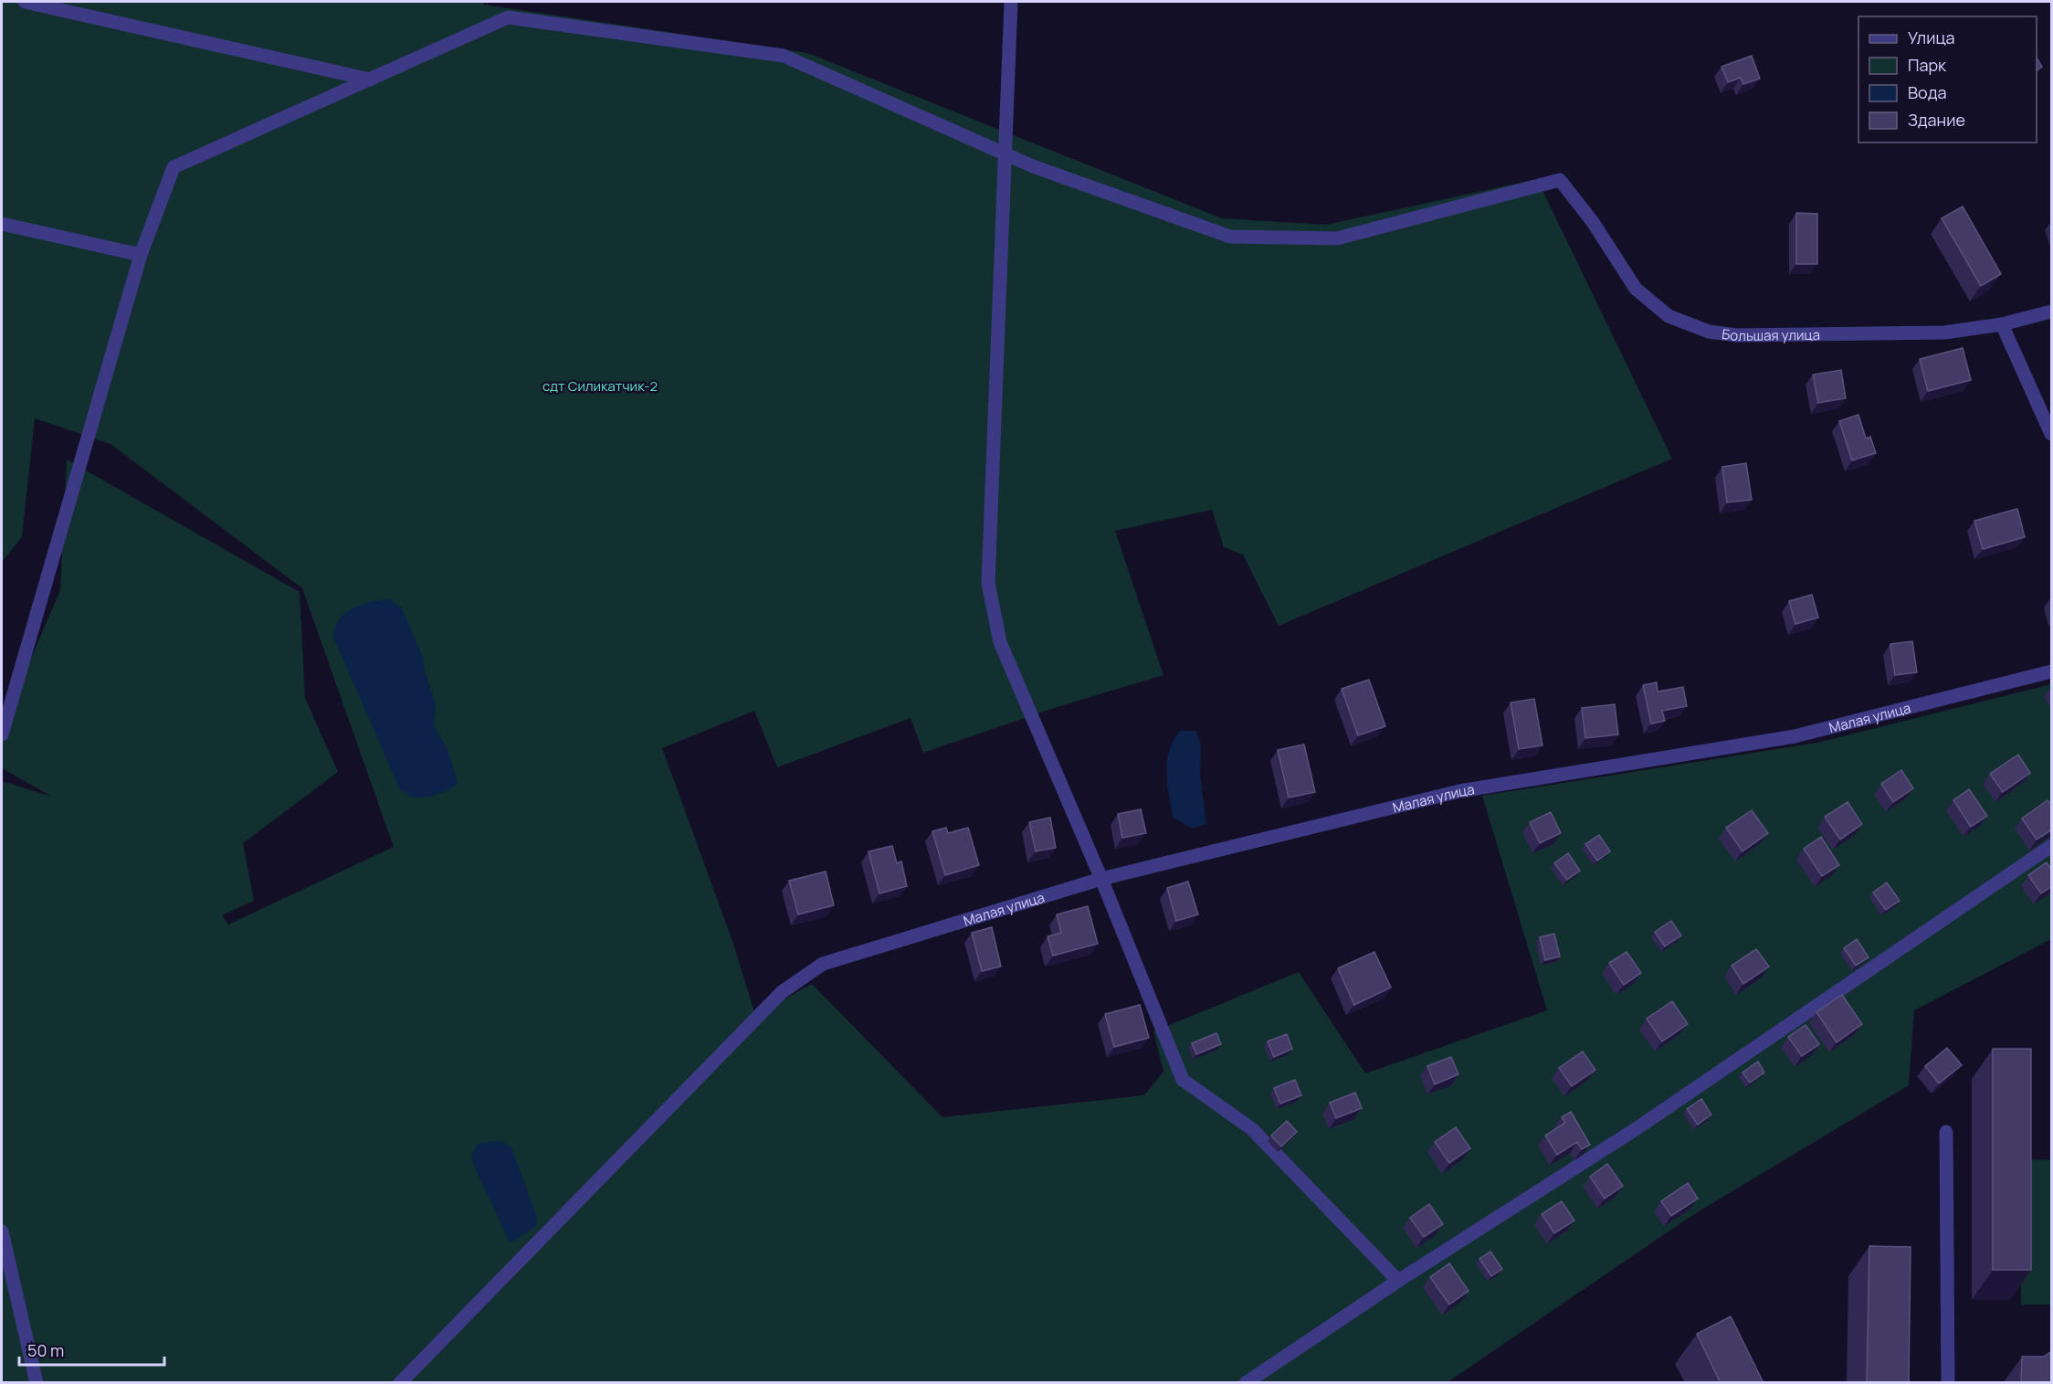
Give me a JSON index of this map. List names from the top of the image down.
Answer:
{
  "streets": {
    "street": ["Большая улица", "Малая улица"]
  },
  "parks": ["сдт Силикатчик-2"],
  "legend": [
    "Улица",
    "Парк",
    "Вода",
    "Здание"
  ],
  "scale_bar": "50 m"
}
